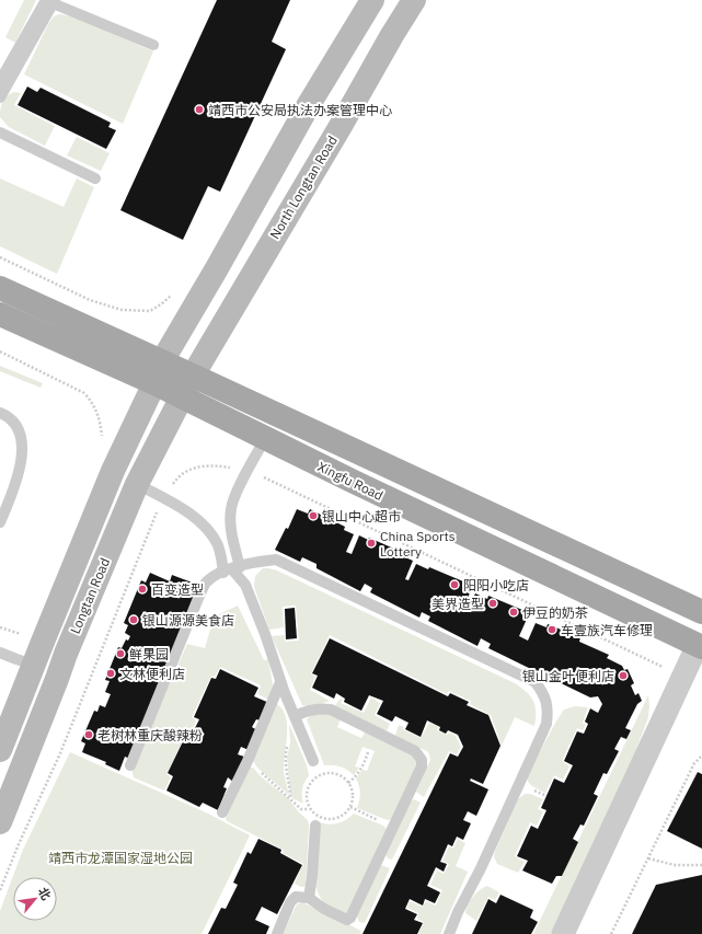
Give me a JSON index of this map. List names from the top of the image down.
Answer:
{
  "streets": {
    "main road": ["North Longtan Road", "Xingfu Road", "Longtan Road"]
  },
  "crossings": [
    ["North Longtan Road", "Xingfu Road"],
    ["North Longtan Road", "Longtan Road"],
    ["Xingfu Road", "Longtan Road"]
  ],
  "parks": ["靖西市龙潭国家湿地公园"],
  "places": [
    "靖西市公安局执法办案管理中心",
    "银山中心超市",
    "China Sports Lottery",
    "阳阳小吃店",
    "百变造型",
    "美界造型",
    "伊豆的奶茶",
    "银山源源美食店",
    "车壹族汽车修理",
    "鲜果园",
    "文林便利店",
    "银山金叶便利店",
    "老树林重庆酸辣粉"
  ],
  "north": "top right"
}
